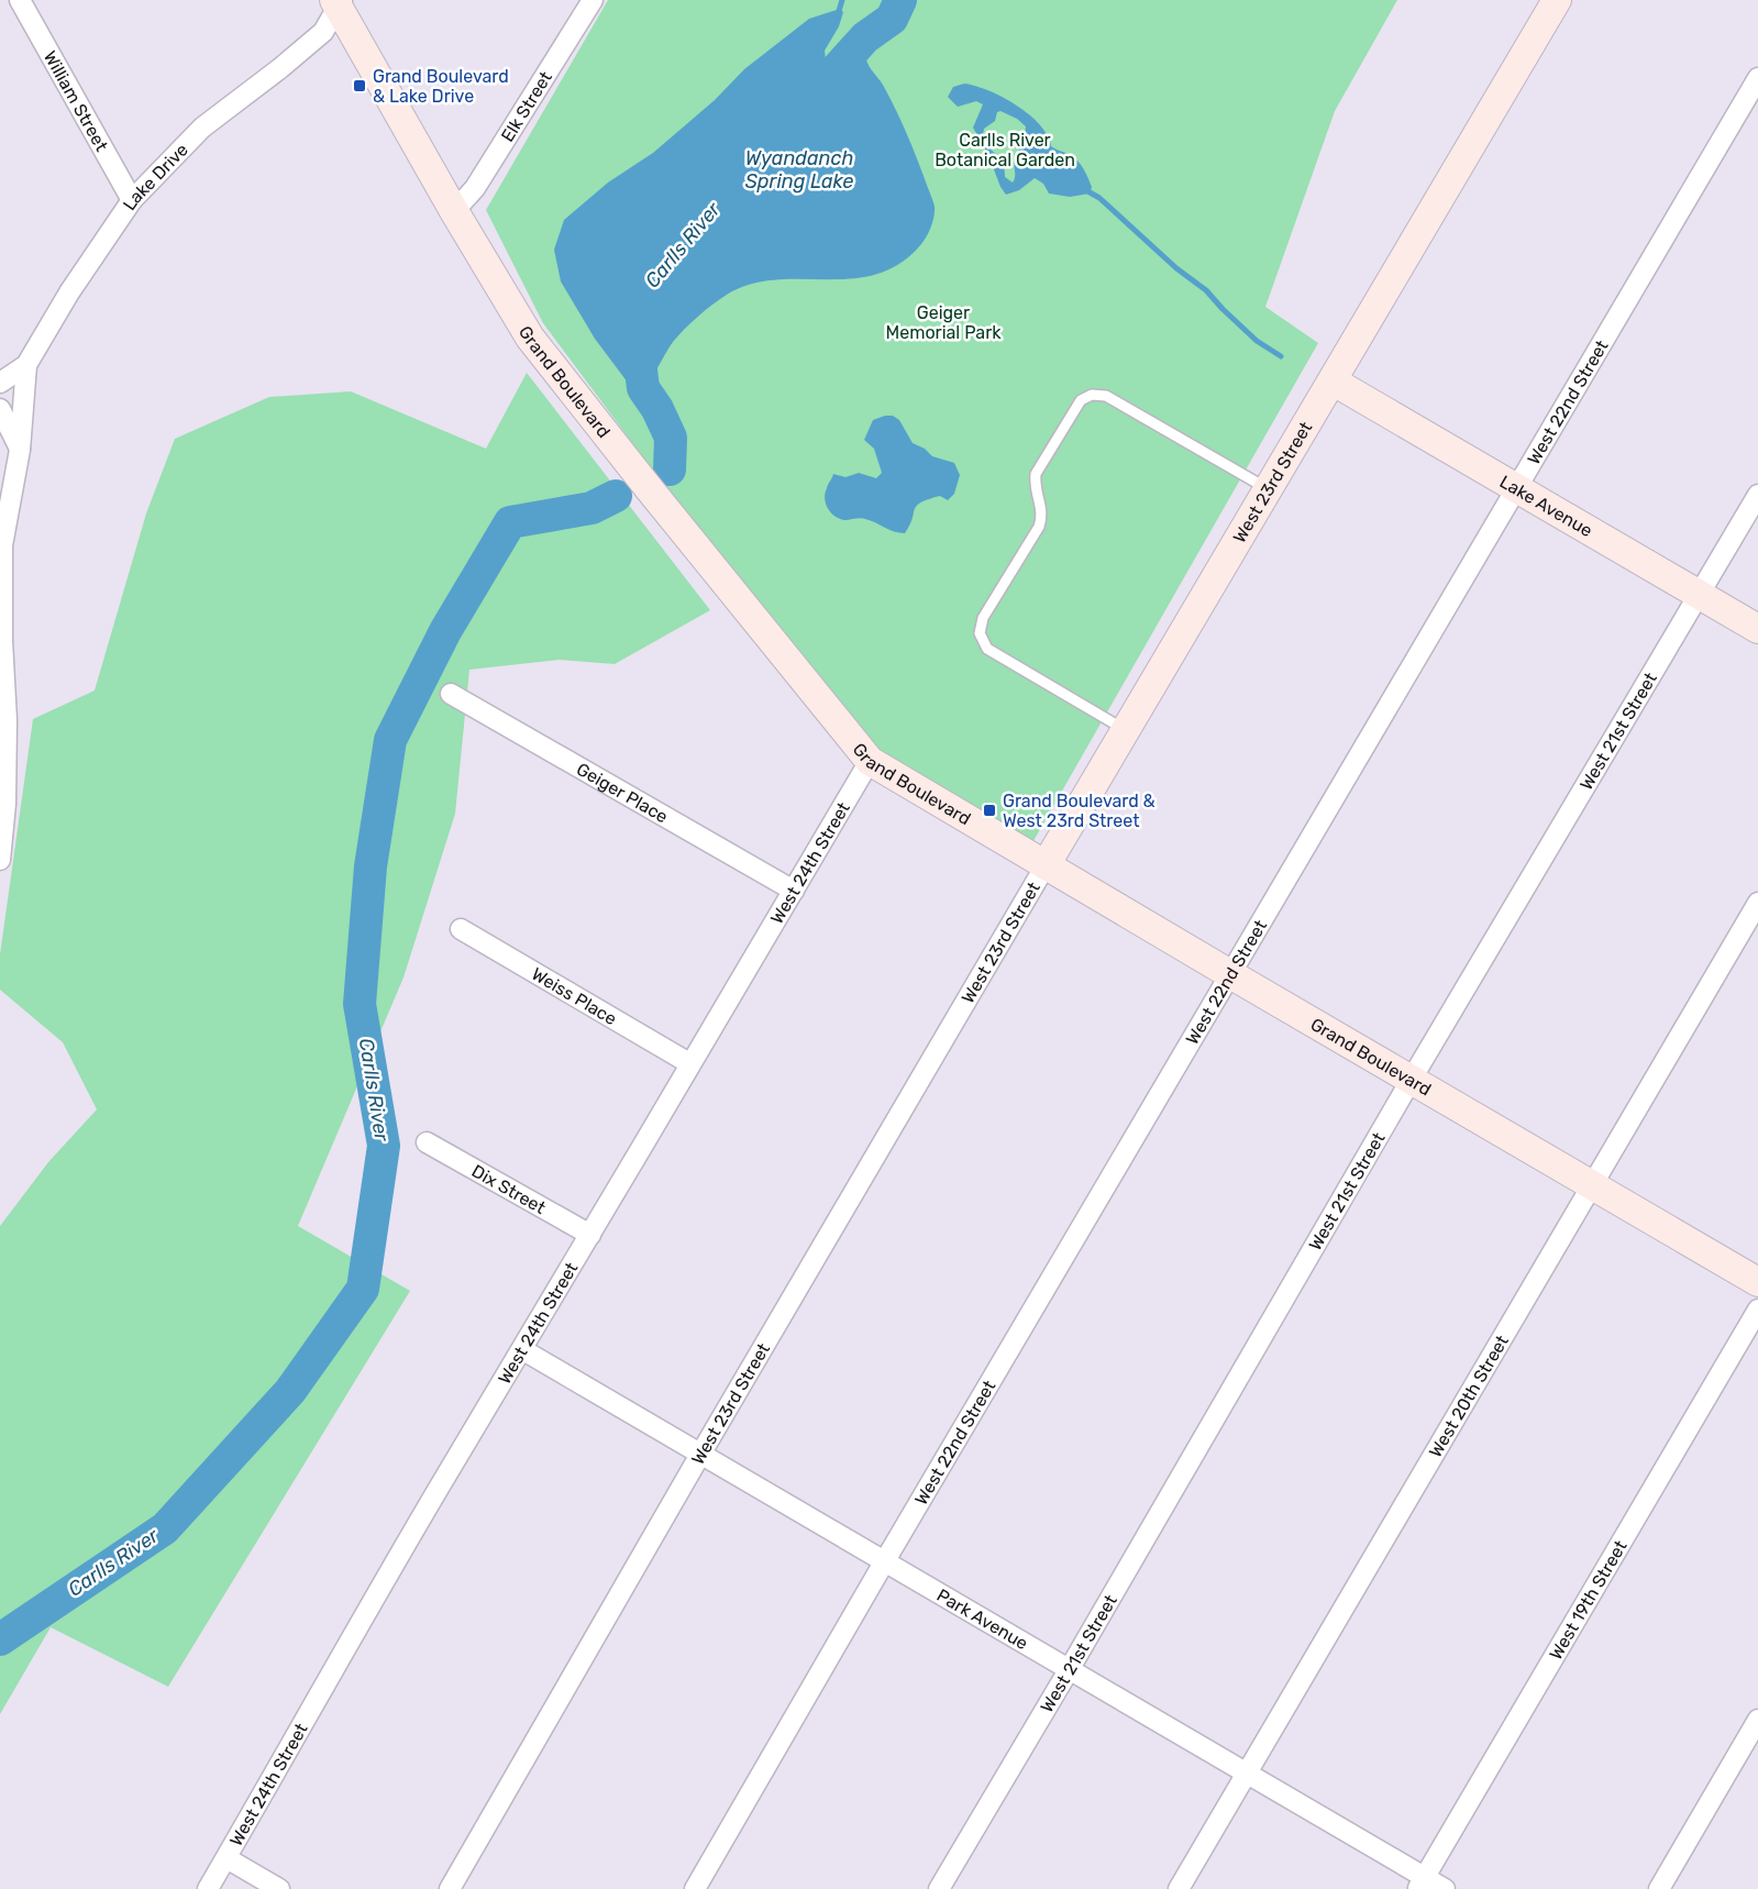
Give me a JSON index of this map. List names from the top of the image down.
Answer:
{
  "streets": {
    "street": [
      "William Street",
      "Elk Street",
      "Lake Drive",
      "Grand Boulevard",
      "West 22nd Street",
      "West 23rd Street",
      "Lake Avenue",
      "West 21st Street",
      "Geiger Place",
      "West 24th Street",
      "Weiss Place",
      "Dix Street",
      "West 20th Street",
      "West 19th Street",
      "Park Avenue"
    ]
  },
  "crossings": [
    ["William Street", "Lake Drive"],
    ["Elk Street", "Grand Boulevard"],
    ["Lake Drive", "Grand Boulevard"],
    ["Grand Boulevard", "West 22nd Street"],
    ["Grand Boulevard", "West 23rd Street"],
    ["Grand Boulevard", "West 21st Street"],
    ["Grand Boulevard", "West 24th Street"],
    ["Grand Boulevard", "West 20th Street"],
    ["West 22nd Street", "Lake Avenue"],
    ["West 22nd Street", "Park Avenue"],
    ["West 23rd Street", "Lake Avenue"],
    ["West 23rd Street", "Park Avenue"],
    ["Lake Avenue", "West 21st Street"],
    ["West 21st Street", "Park Avenue"],
    ["Geiger Place", "West 24th Street"],
    ["West 24th Street", "Weiss Place"],
    ["West 24th Street", "Dix Street"],
    ["West 24th Street", "Park Avenue"],
    ["West 20th Street", "Park Avenue"],
    ["West 19th Street", "Park Avenue"]
  ],
  "water": ["Wyandanch Spring Lake", "Carlls River"],
  "parks": ["Carlls River Botanical Garden", "Geiger Memorial Park"],
  "places": {
    "transit": ["Grand Boulevard & Lake Drive", "Grand Boulevard & West 23rd Street"]
  }
}
